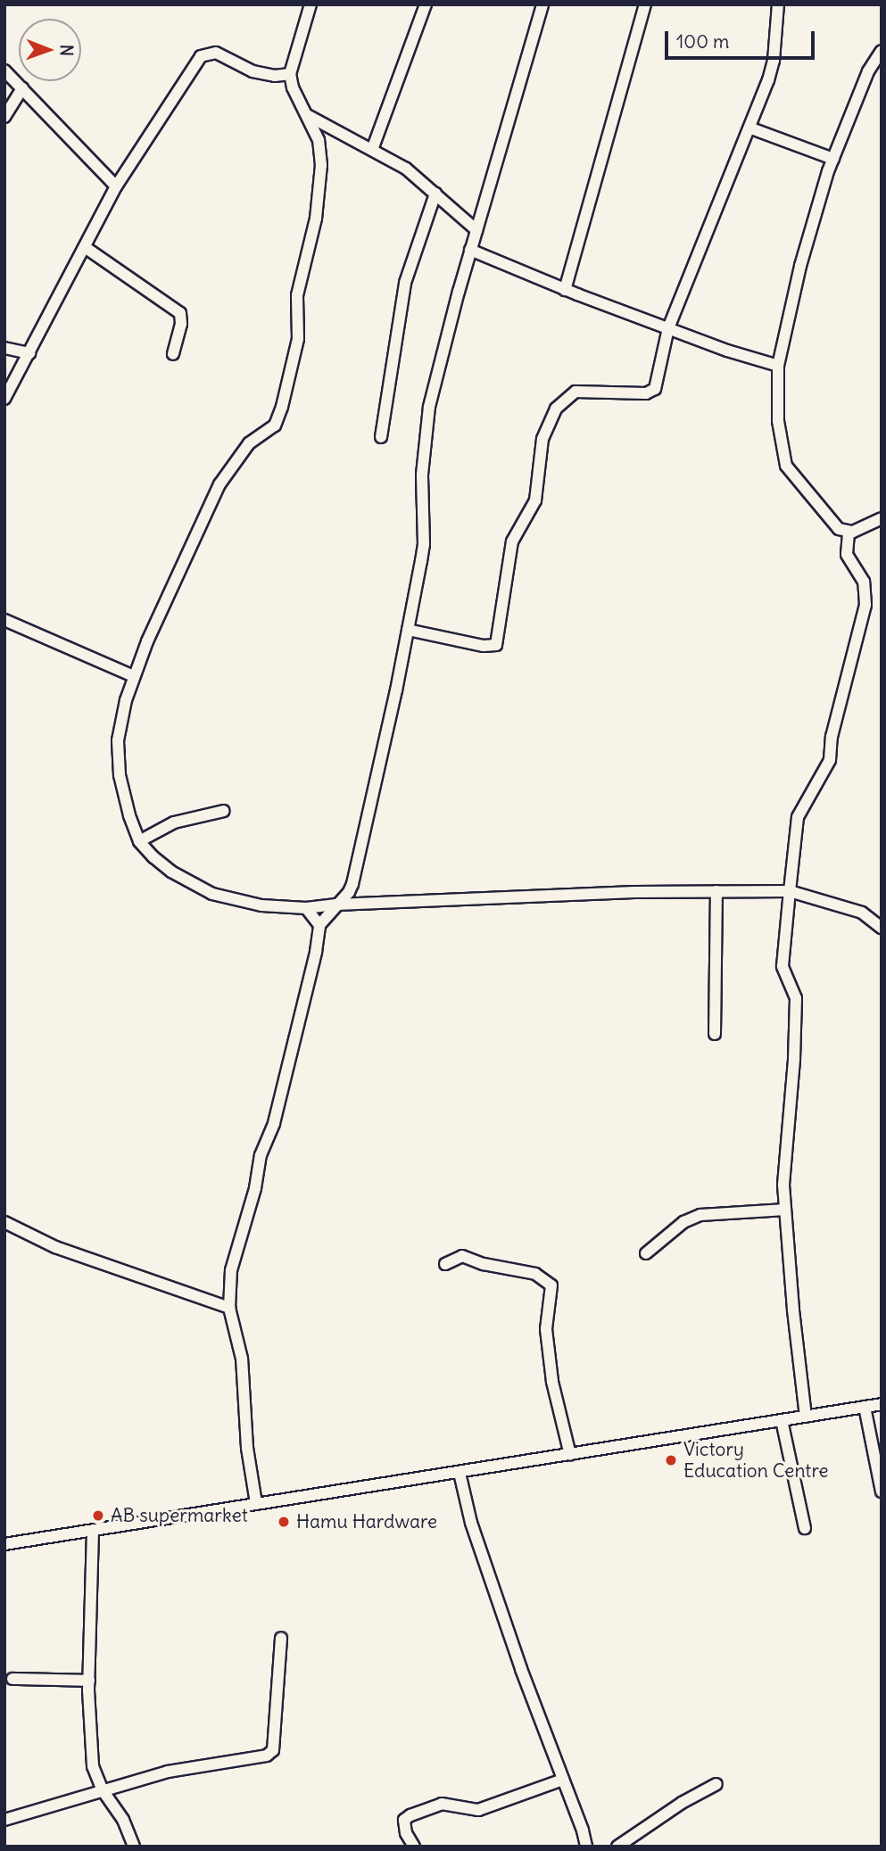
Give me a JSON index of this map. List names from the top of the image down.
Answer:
{
  "places": ["Victory Education Centre", "AB supermarket", "Hamu Hardware"],
  "scale_bar": "100 m",
  "north": "right"
}
